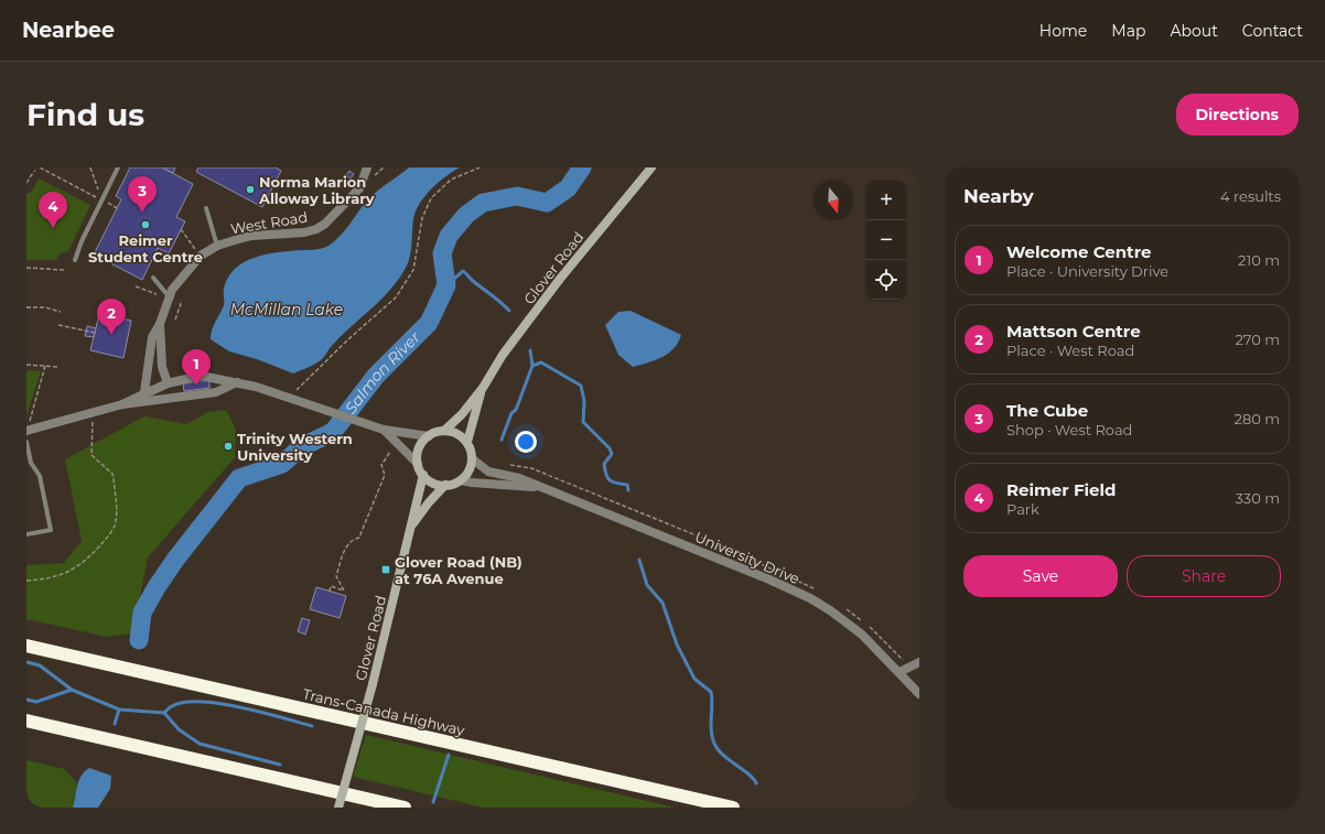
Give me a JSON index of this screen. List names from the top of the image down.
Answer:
{
  "streets": {
    "highway": ["Trans-Canada Highway"],
    "main road": ["Glover Road"],
    "street": ["West Road", "University Drive"]
  },
  "crossings": [
    ["Glover Road", "University Drive"]
  ],
  "water": ["McMillan Lake", "Salmon River"],
  "places": {
    "other": ["Norma Marion Alloway Library", "Reimer Student Centre", "Trinity Western University"],
    "transit": ["Glover Road (NB) at 76A Avenue"]
  },
  "north": "bottom",
  "page": {
    "header": "Nearbee",
    "nav": [
      "Home",
      "Map",
      "About",
      "Contact"
    ],
    "buttons": [
      "Directions",
      ["Save", "Share"]
    ],
    "title": "Find us",
    "heading": ["Nearby", "4 results"],
    "pins": [
      "3",
      "4",
      "2",
      "1"
    ],
    "map_buttons": ["+", "−"],
    "list": [
      {
        "mark": "1",
        "name": "Welcome Centre",
        "note": "Place · University Drive",
        "value": "210 m"
      },
      {
        "mark": "2",
        "name": "Mattson Centre",
        "note": "Place · West Road",
        "value": "270 m"
      },
      {
        "mark": "3",
        "name": "The Cube",
        "note": "Shop · West Road",
        "value": "280 m"
      },
      {
        "mark": "4",
        "name": "Reimer Field",
        "note": "Park",
        "value": "330 m"
      }
    ]
  }
}
